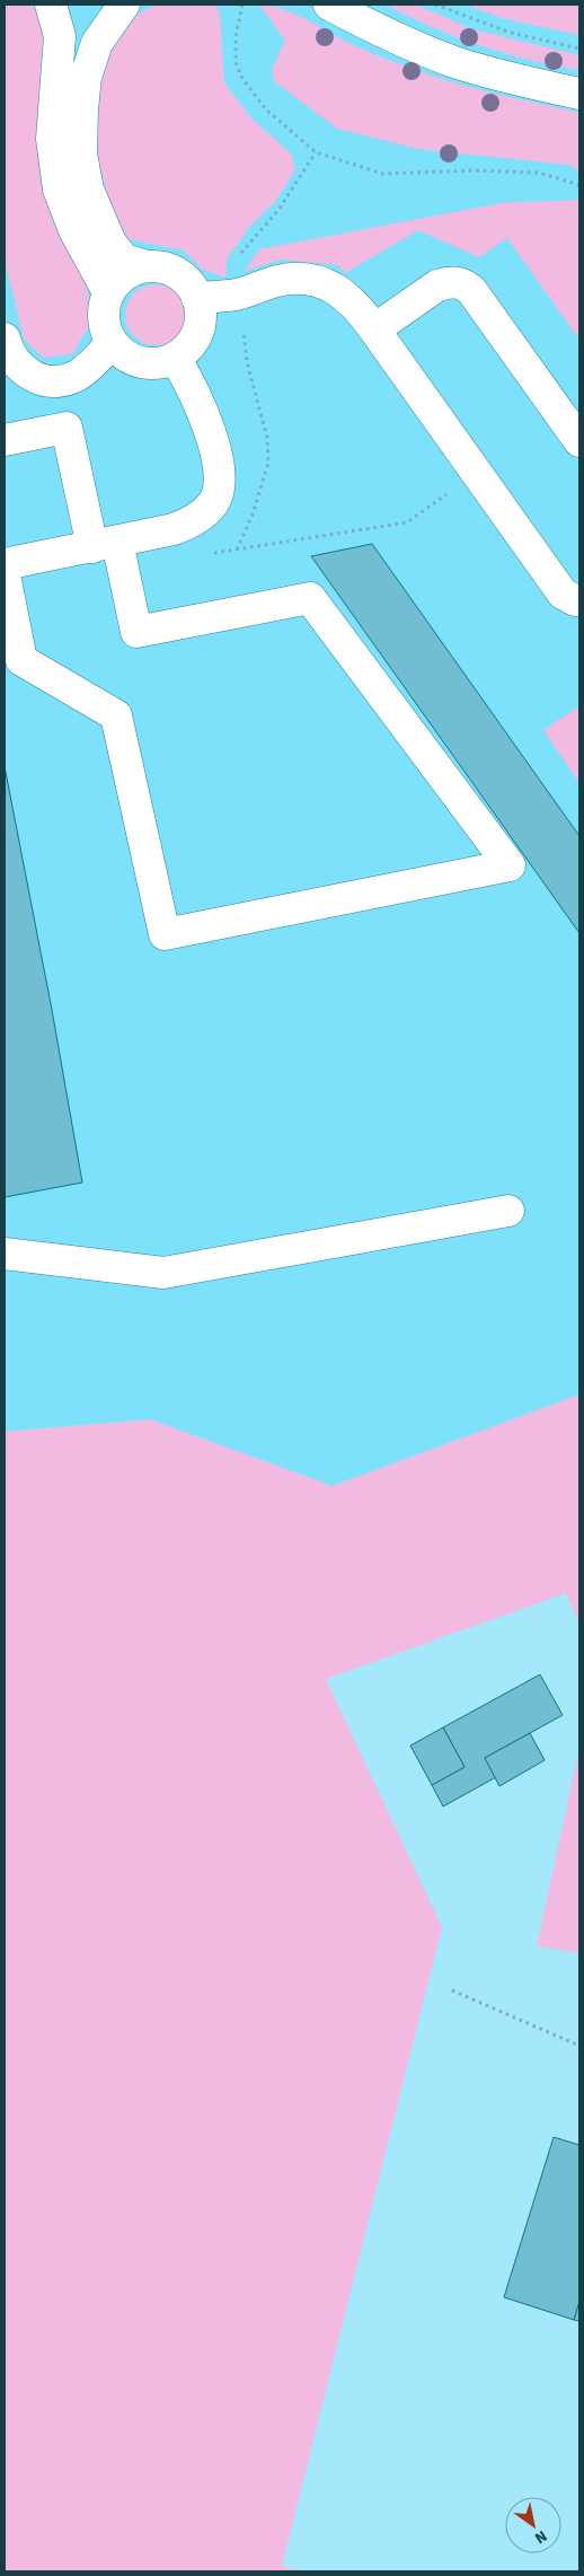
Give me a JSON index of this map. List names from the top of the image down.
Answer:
{
  "north": "bottom right"
}
